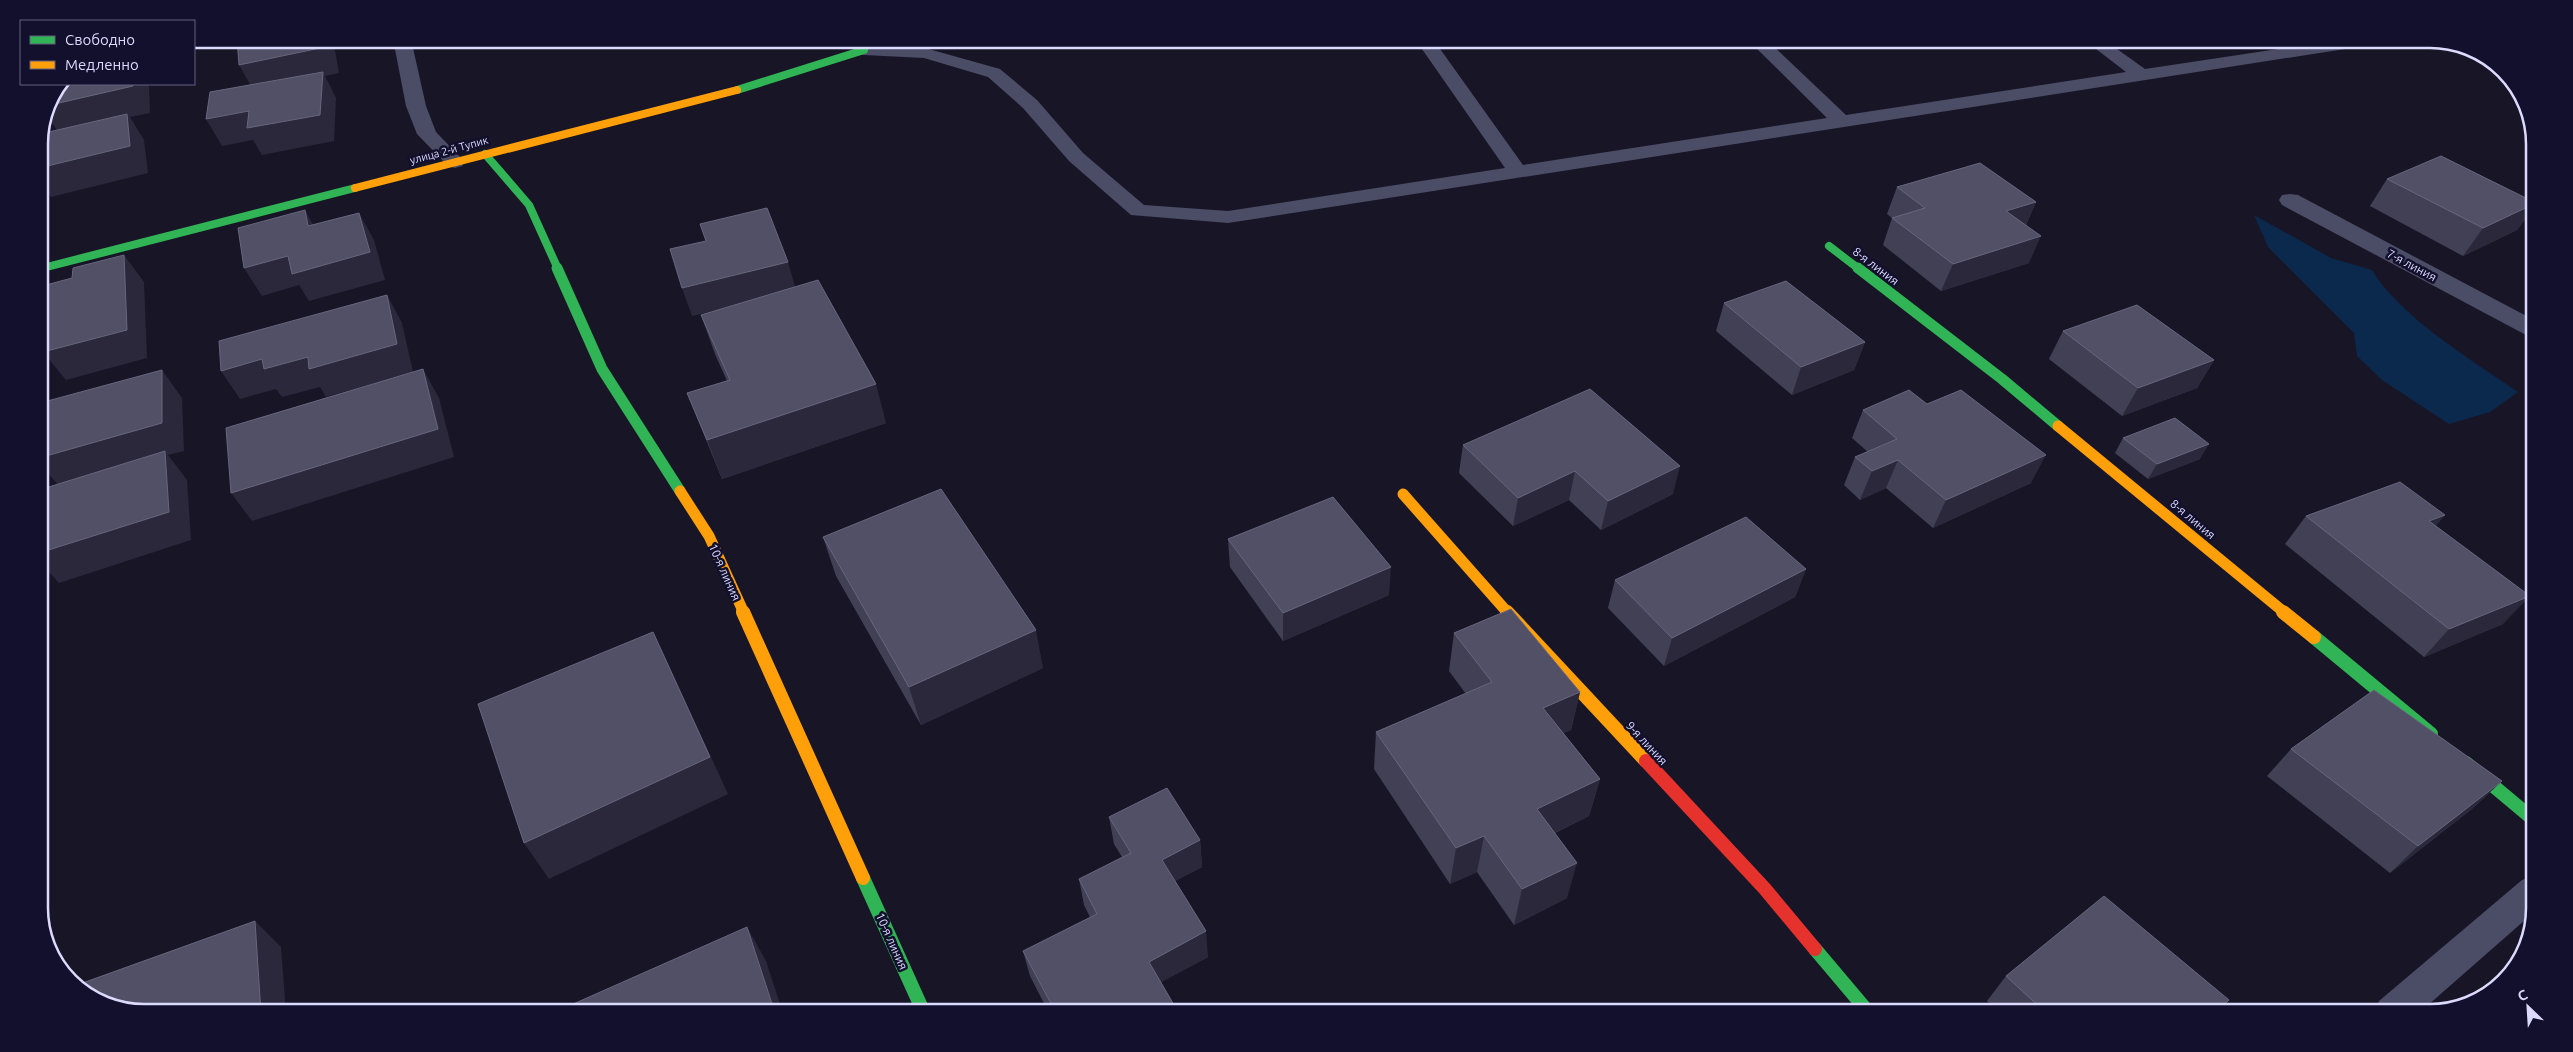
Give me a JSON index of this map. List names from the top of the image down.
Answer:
{
  "streets": {
    "street": [
      "улица 2-й Тупик",
      "7-я линия",
      "8-я линия",
      "10-я линия",
      "9-я линия"
    ]
  },
  "crossings": [
    ["улица 2-й Тупик", "10-я линия"]
  ],
  "legend": ["Свободно", "Медленно"],
  "north": "top left"
}
